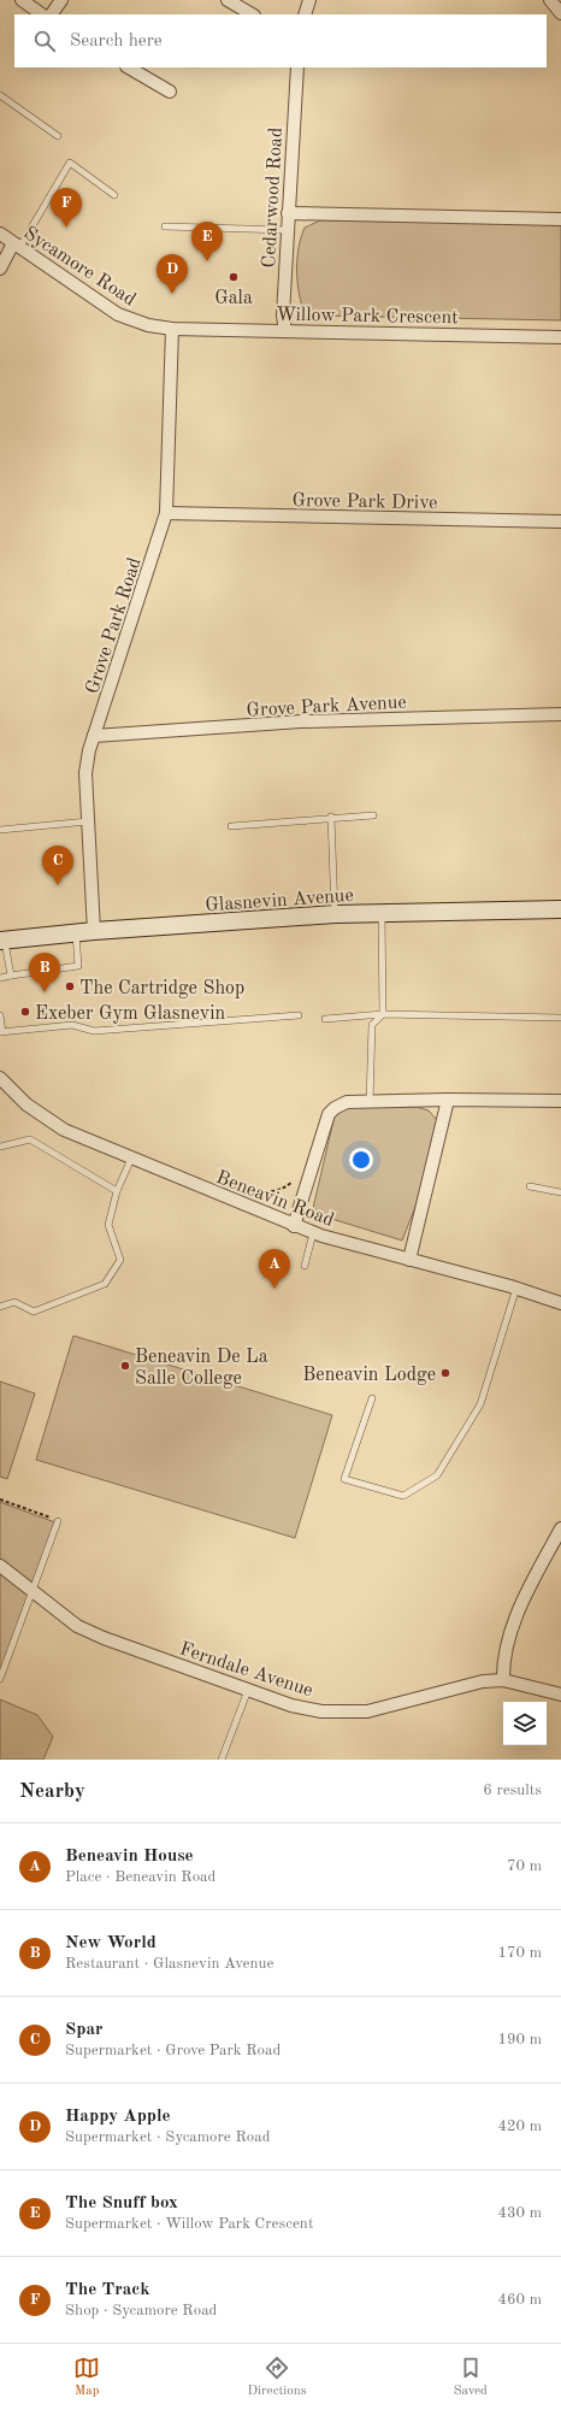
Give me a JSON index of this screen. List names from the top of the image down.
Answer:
{
  "streets": {
    "main road": ["Glasnevin Avenue"],
    "street": [
      "Cedarwood Road",
      "Sycamore Road",
      "Willow Park Crescent",
      "Grove Park Drive",
      "Grove Park Road",
      "Grove Park Avenue",
      "Beneavin Road",
      "Ferndale Avenue"
    ]
  },
  "crossings": [
    ["Cedarwood Road", "Willow Park Crescent"],
    ["Sycamore Road", "Willow Park Crescent"],
    ["Sycamore Road", "Grove Park Road"],
    ["Willow Park Crescent", "Grove Park Road"],
    ["Grove Park Drive", "Grove Park Road"],
    ["Grove Park Road", "Grove Park Avenue"],
    ["Grove Park Road", "Glasnevin Avenue"]
  ],
  "places": [
    "Gala",
    "The Cartridge Shop",
    "Exeber Gym Glasnevin",
    "Beneavin De La Salle College",
    "Beneavin Lodge"
  ],
  "page": {
    "search": "Search here",
    "pins": [
      "F",
      "E",
      "D",
      "C",
      "B",
      "A"
    ],
    "heading": ["Nearby", "6 results"],
    "list": [
      {
        "mark": "A",
        "name": "Beneavin House",
        "note": "Place · Beneavin Road",
        "value": "70 m"
      },
      {
        "mark": "B",
        "name": "New World",
        "note": "Restaurant · Glasnevin Avenue",
        "value": "170 m"
      },
      {
        "mark": "C",
        "name": "Spar",
        "note": "Supermarket · Grove Park Road",
        "value": "190 m"
      },
      {
        "mark": "D",
        "name": "Happy Apple",
        "note": "Supermarket · Sycamore Road",
        "value": "420 m"
      },
      {
        "mark": "E",
        "name": "The Snuff box",
        "note": "Supermarket · Willow Park Crescent",
        "value": "430 m"
      },
      {
        "mark": "F",
        "name": "The Track",
        "note": "Shop · Sycamore Road",
        "value": "460 m"
      }
    ],
    "nav": ["Map", "Directions", "Saved"]
  }
}
